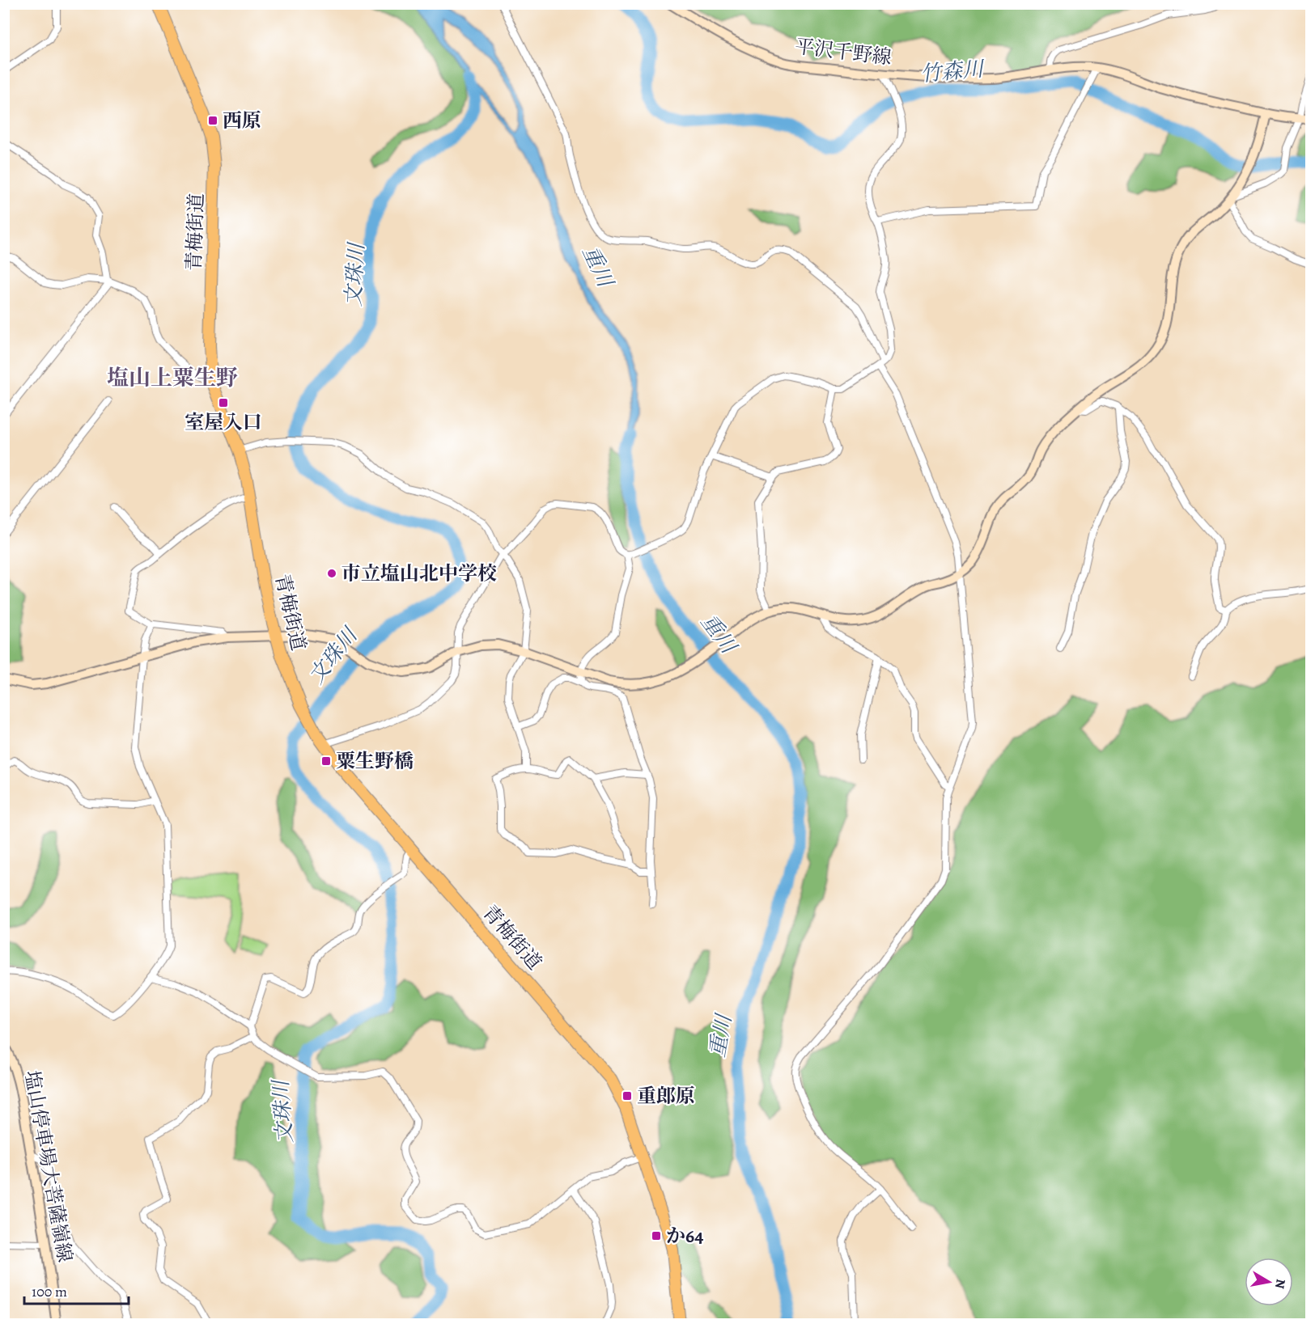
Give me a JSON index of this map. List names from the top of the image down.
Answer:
{
  "streets": {
    "highway": ["青梅街道"],
    "street": ["平沢千野線", "塩山停車場大菩薩嶺線"]
  },
  "districts": ["塩山上粟生野"],
  "water": ["竹森川", "重川", "文珠川"],
  "places": {
    "transit": [
      "西原",
      "室屋入口",
      "粟生野橋",
      "重郎原",
      "か64"
    ],
    "other": ["市立塩山北中学校"]
  },
  "scale_bar": "100 m",
  "north": "right"
}
